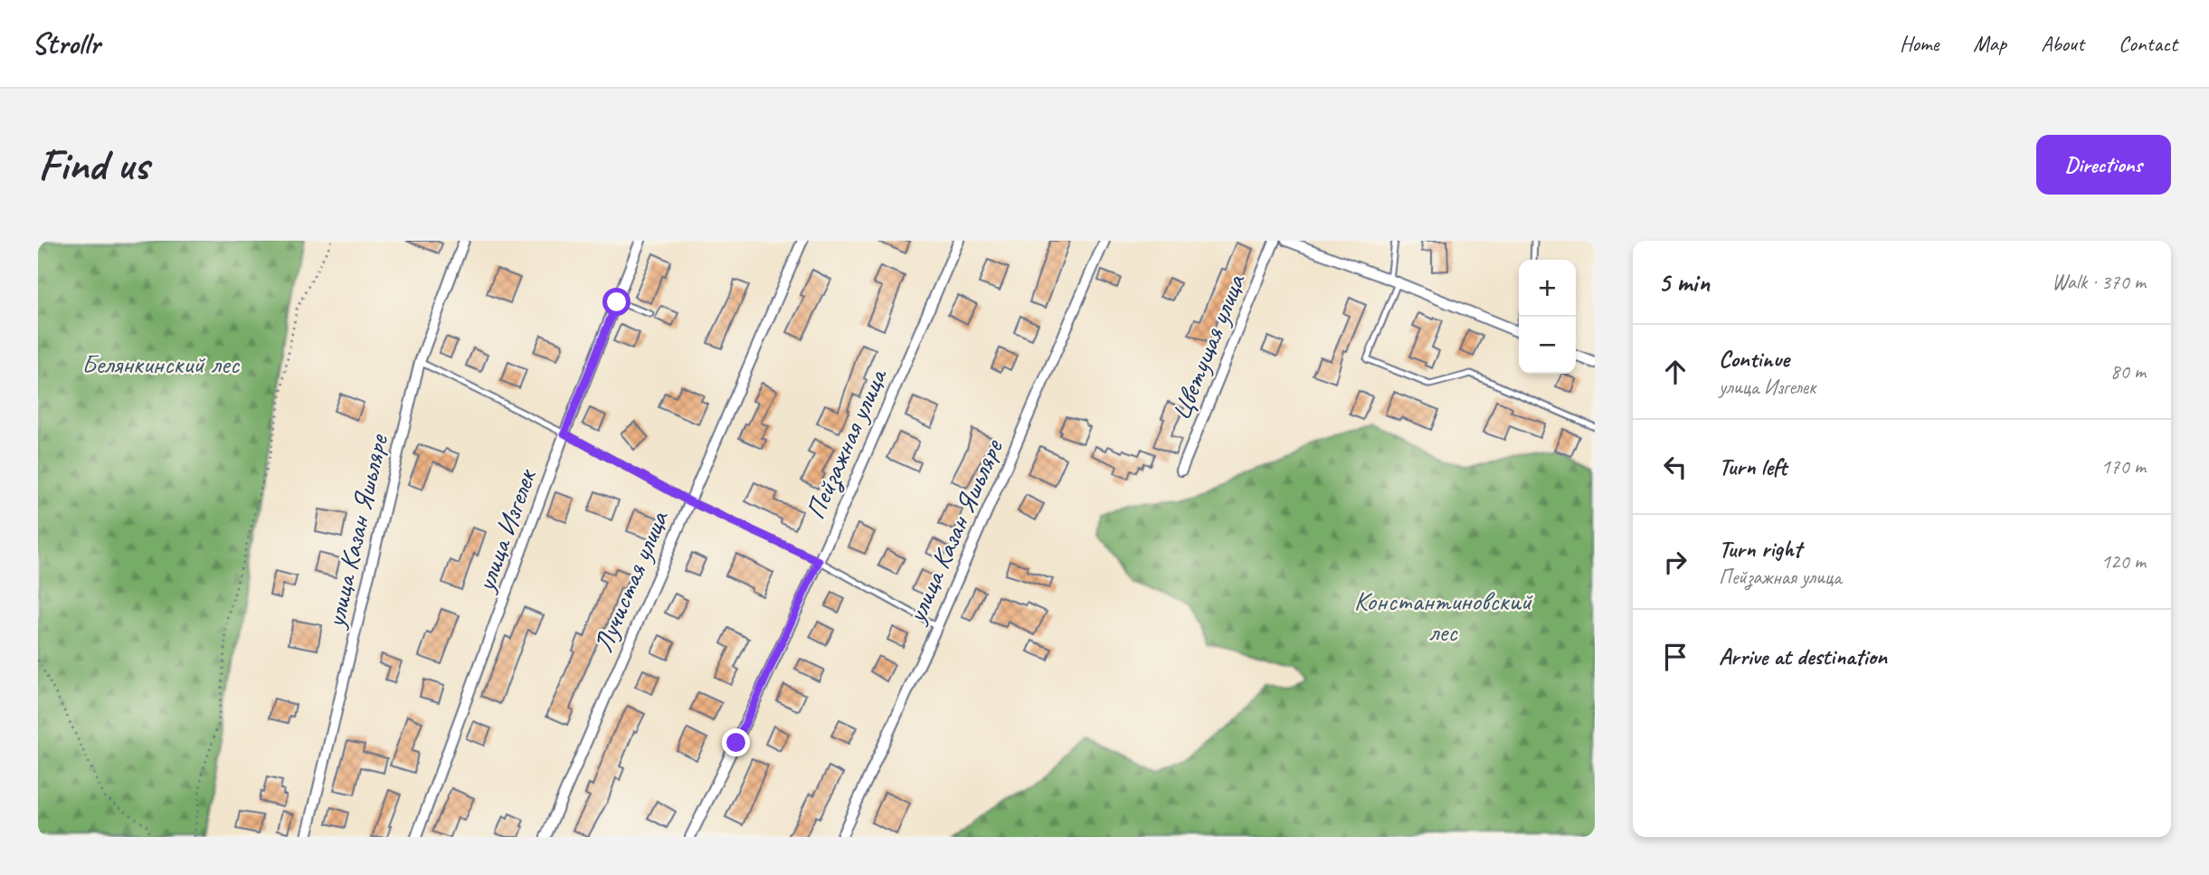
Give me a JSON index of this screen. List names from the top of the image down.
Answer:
{
  "streets": {
    "street": [
      "Цветущая улица",
      "Пейзажная улица",
      "улица Изгелек",
      "улица Казан Яшьляре",
      "Лучистая улица"
    ]
  },
  "parks": ["Белянкинский лес", "Константиновский лес"],
  "page": {
    "header": "Strollr",
    "nav": [
      "Home",
      "Map",
      "About",
      "Contact"
    ],
    "buttons": "Directions",
    "title": "Find us",
    "heading": ["5 min", "Walk · 370 m"],
    "map_buttons": ["+", "−"],
    "list": [
      ["Continue", "улица Изгелек", "80 m"],
      ["Turn left", "170 m"],
      ["Turn right", "Пейзажная улица", "120 m"],
      "Arrive at destination"
    ]
  }
}
